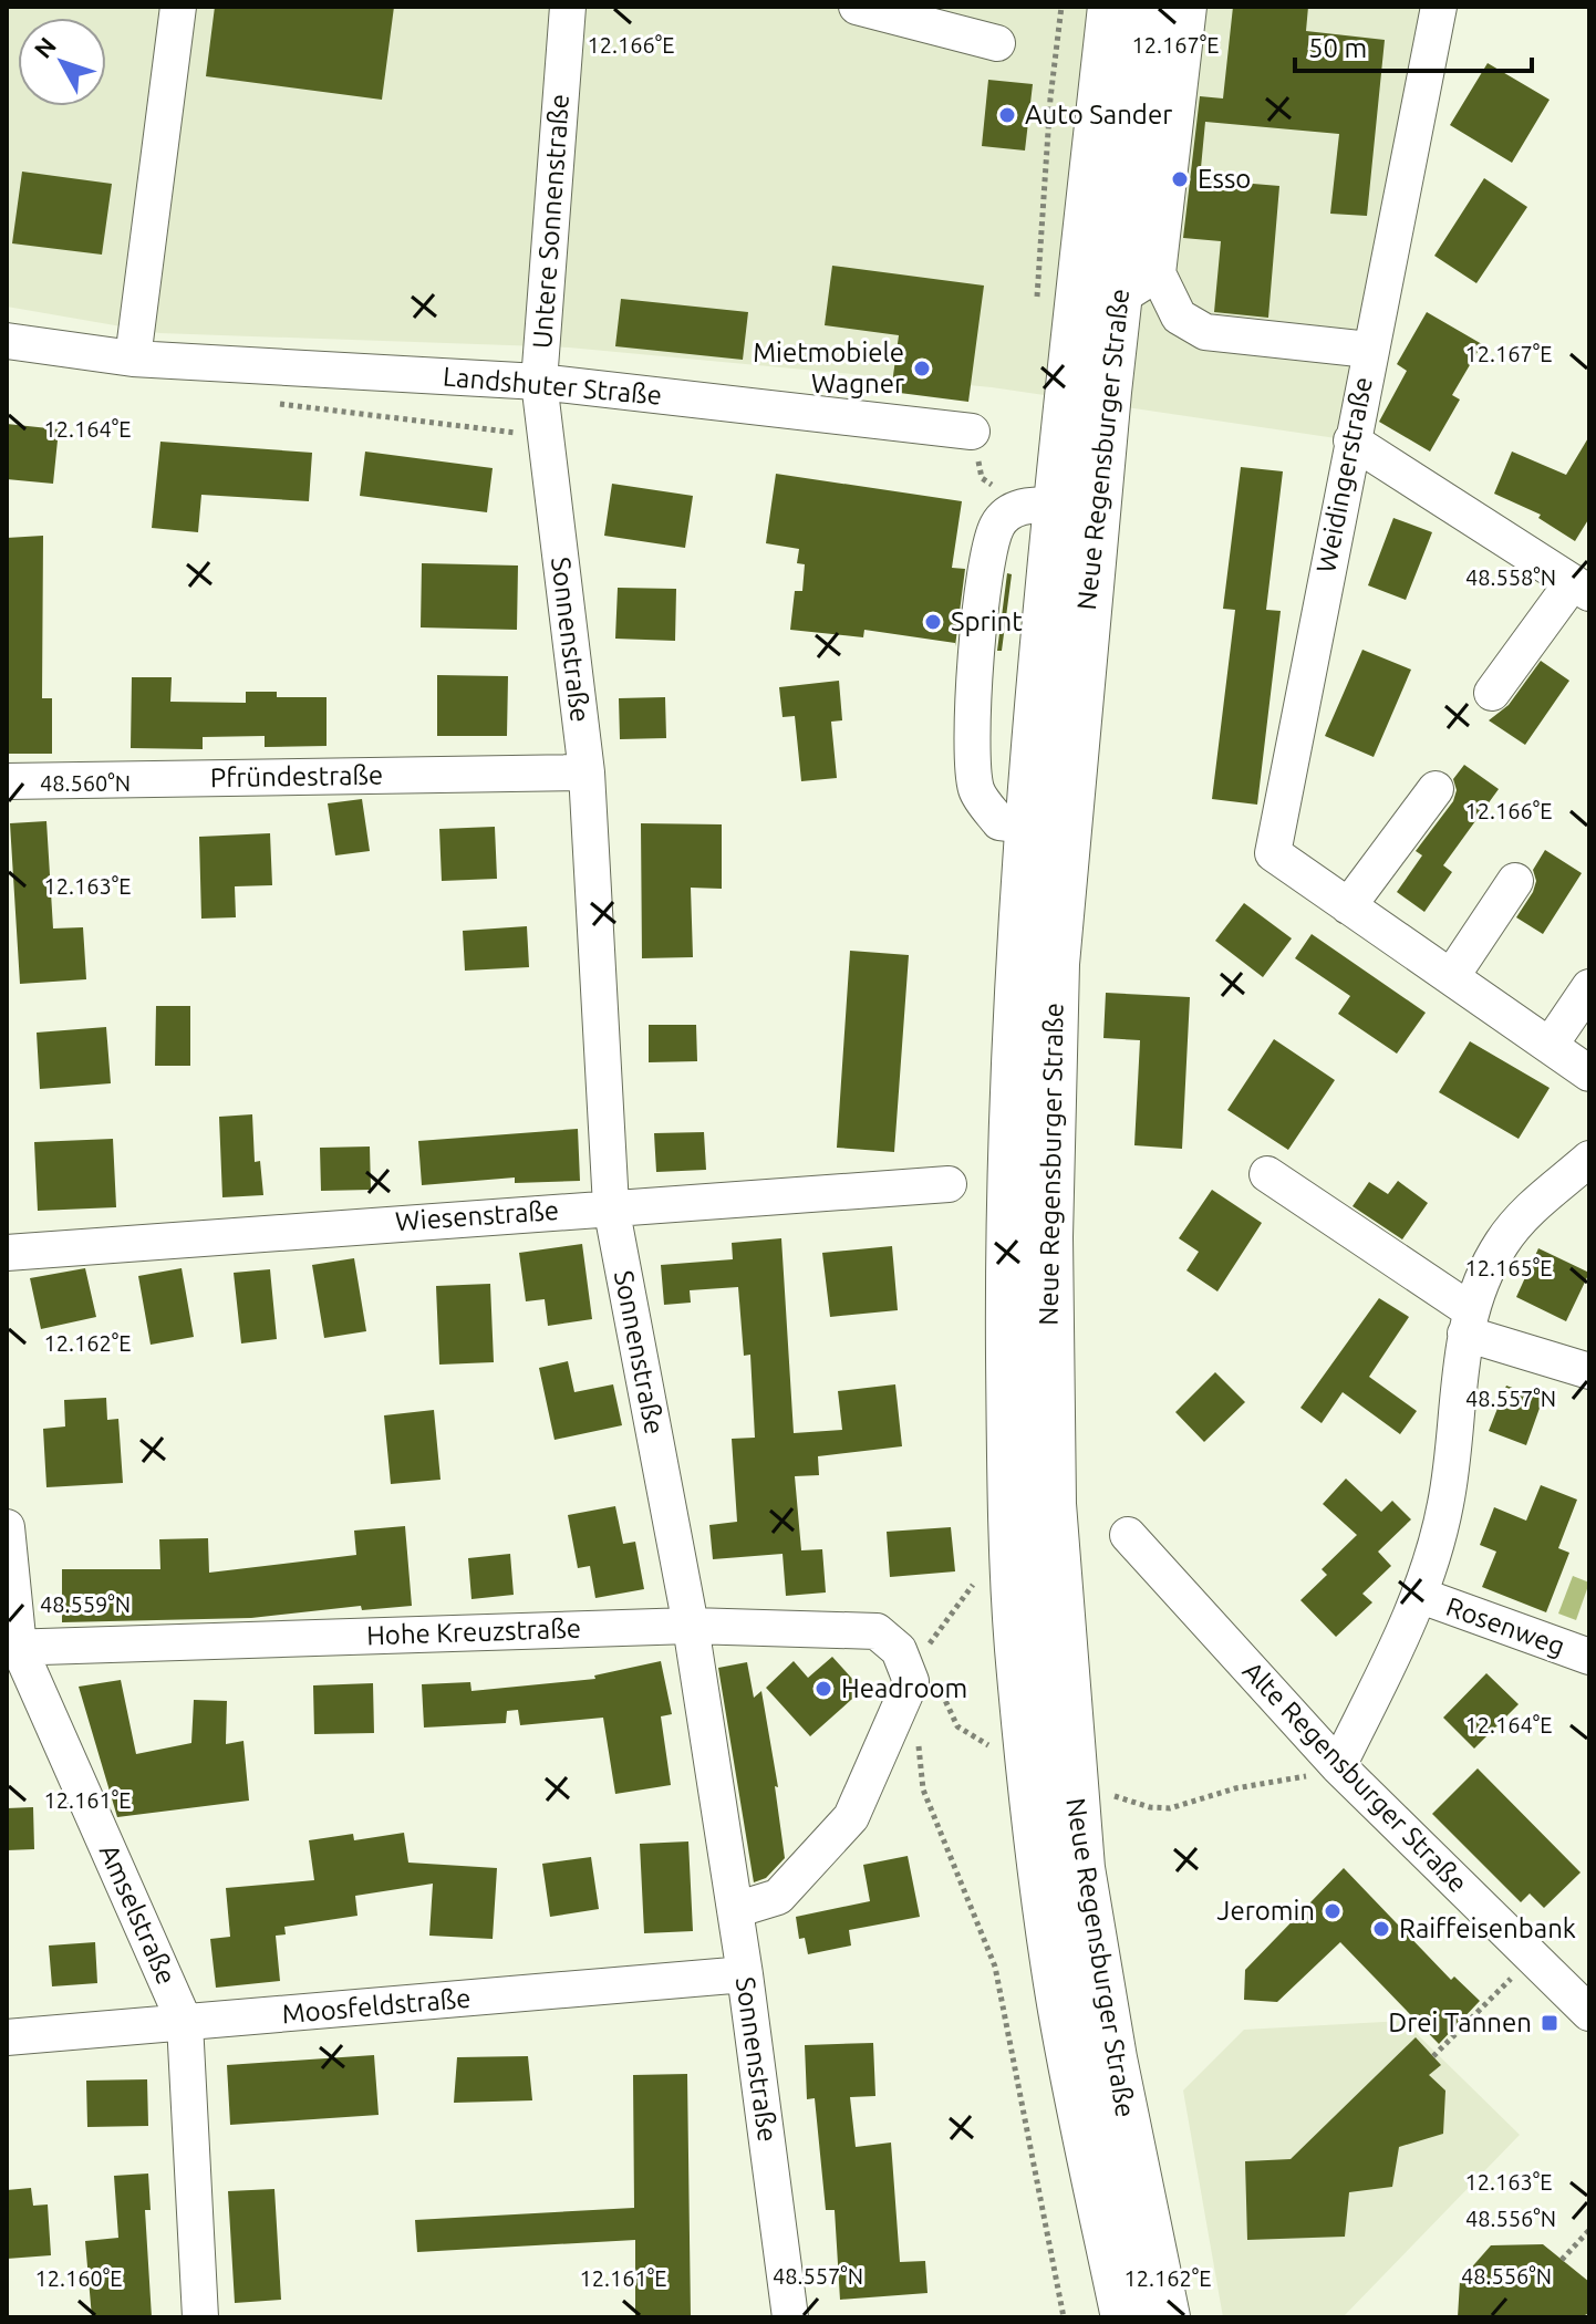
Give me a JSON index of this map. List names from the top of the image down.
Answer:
{
  "streets": {
    "highway": ["Neue Regensburger Straße"],
    "street": [
      "Untere Sonnenstraße",
      "Landshuter Straße",
      "Weidingerstraße",
      "Sonnenstraße",
      "Pfründestraße",
      "Wiesenstraße",
      "Rosenweg",
      "Hohe Kreuzstraße",
      "Alte Regensburger Straße",
      "Amselstraße",
      "Moosfeldstraße"
    ]
  },
  "crossings": [
    ["Untere Sonnenstraße", "Landshuter Straße"],
    ["Untere Sonnenstraße", "Sonnenstraße"],
    ["Landshuter Straße", "Sonnenstraße"],
    ["Sonnenstraße", "Pfründestraße"],
    ["Sonnenstraße", "Wiesenstraße"],
    ["Sonnenstraße", "Hohe Kreuzstraße"],
    ["Sonnenstraße", "Moosfeldstraße"],
    ["Hohe Kreuzstraße", "Amselstraße"],
    ["Amselstraße", "Moosfeldstraße"]
  ],
  "places": {
    "other": [
      "Auto Sander",
      "Esso",
      "Mietmobiele Wagner",
      "Sprint",
      "Headroom",
      "Jeromin",
      "Raiffeisenbank"
    ],
    "transit": ["Drei Tannen"]
  },
  "scale_bar": "50 m",
  "north": "top left",
  "coordinates": [
    "12.166°E",
    "12.167°E",
    "12.164°E",
    "48.558°N",
    "48.560°N",
    "12.163°E",
    "12.165°E",
    "12.162°E",
    "48.557°N",
    "48.559°N",
    "12.161°E",
    "48.556°N",
    "12.160°E"
  ]
}
